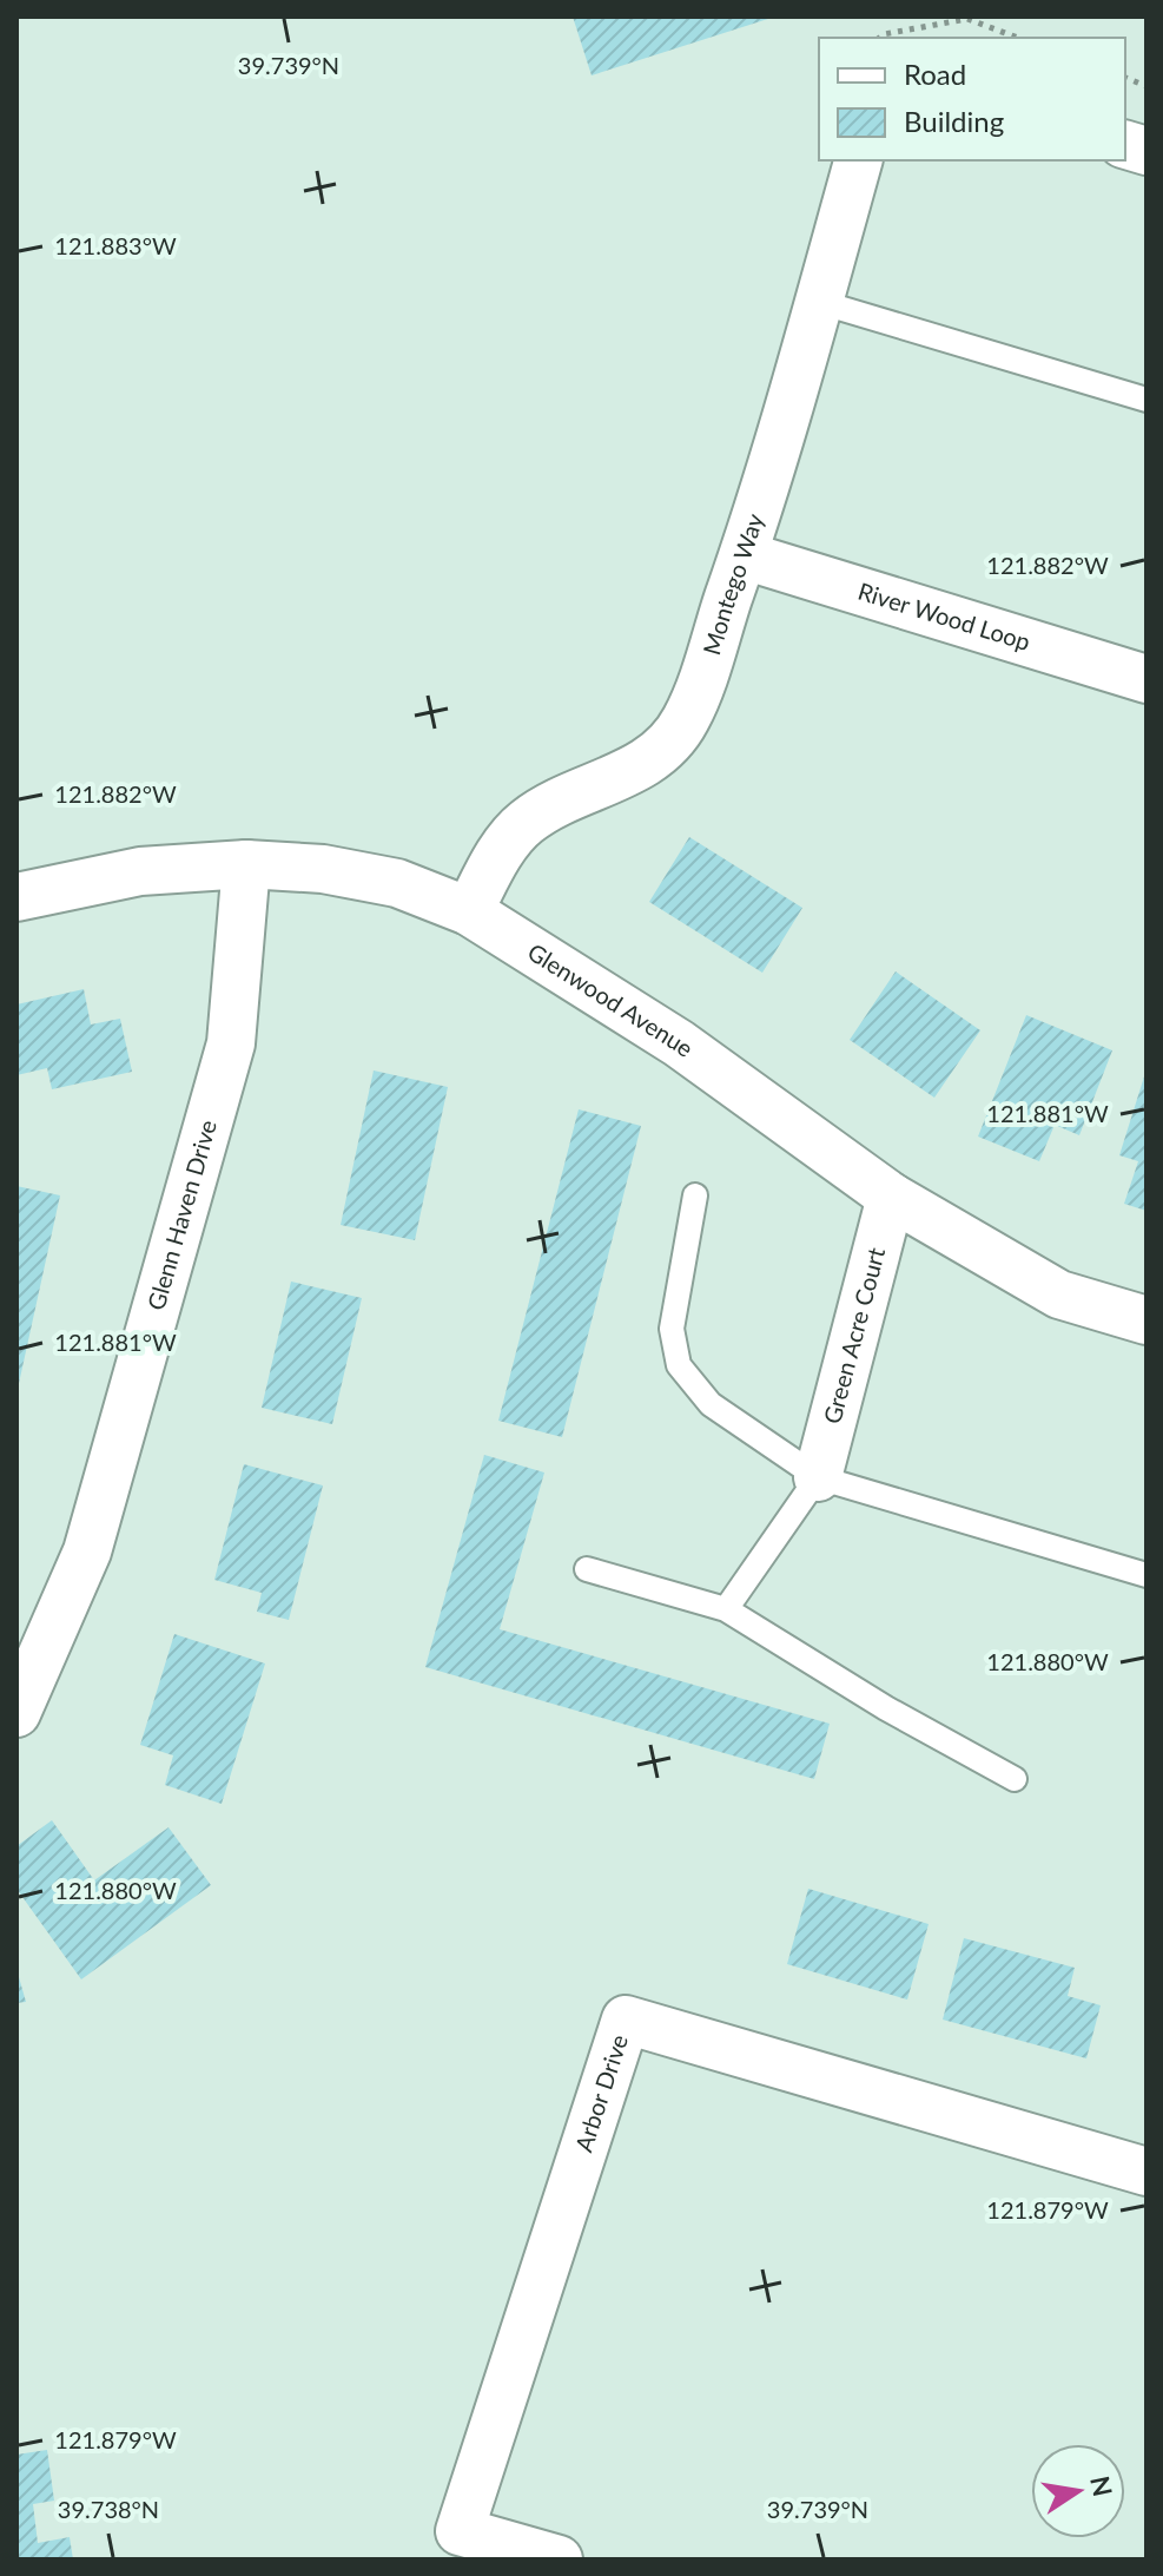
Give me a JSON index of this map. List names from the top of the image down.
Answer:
{
  "streets": {
    "street": [
      "Montego Way",
      "River Wood Loop",
      "Glenwood Avenue",
      "Glenn Haven Drive",
      "Green Acre Court",
      "Arbor Drive"
    ]
  },
  "crossings": [
    ["Montego Way", "River Wood Loop"],
    ["Montego Way", "Glenwood Avenue"],
    ["Glenwood Avenue", "Glenn Haven Drive"],
    ["Glenwood Avenue", "Green Acre Court"]
  ],
  "legend": ["Road", "Building"],
  "north": "right",
  "coordinates": [
    "39.739°N",
    "121.883°W",
    "121.882°W",
    "121.881°W",
    "121.880°W",
    "121.879°W",
    "39.738°N"
  ]
}
